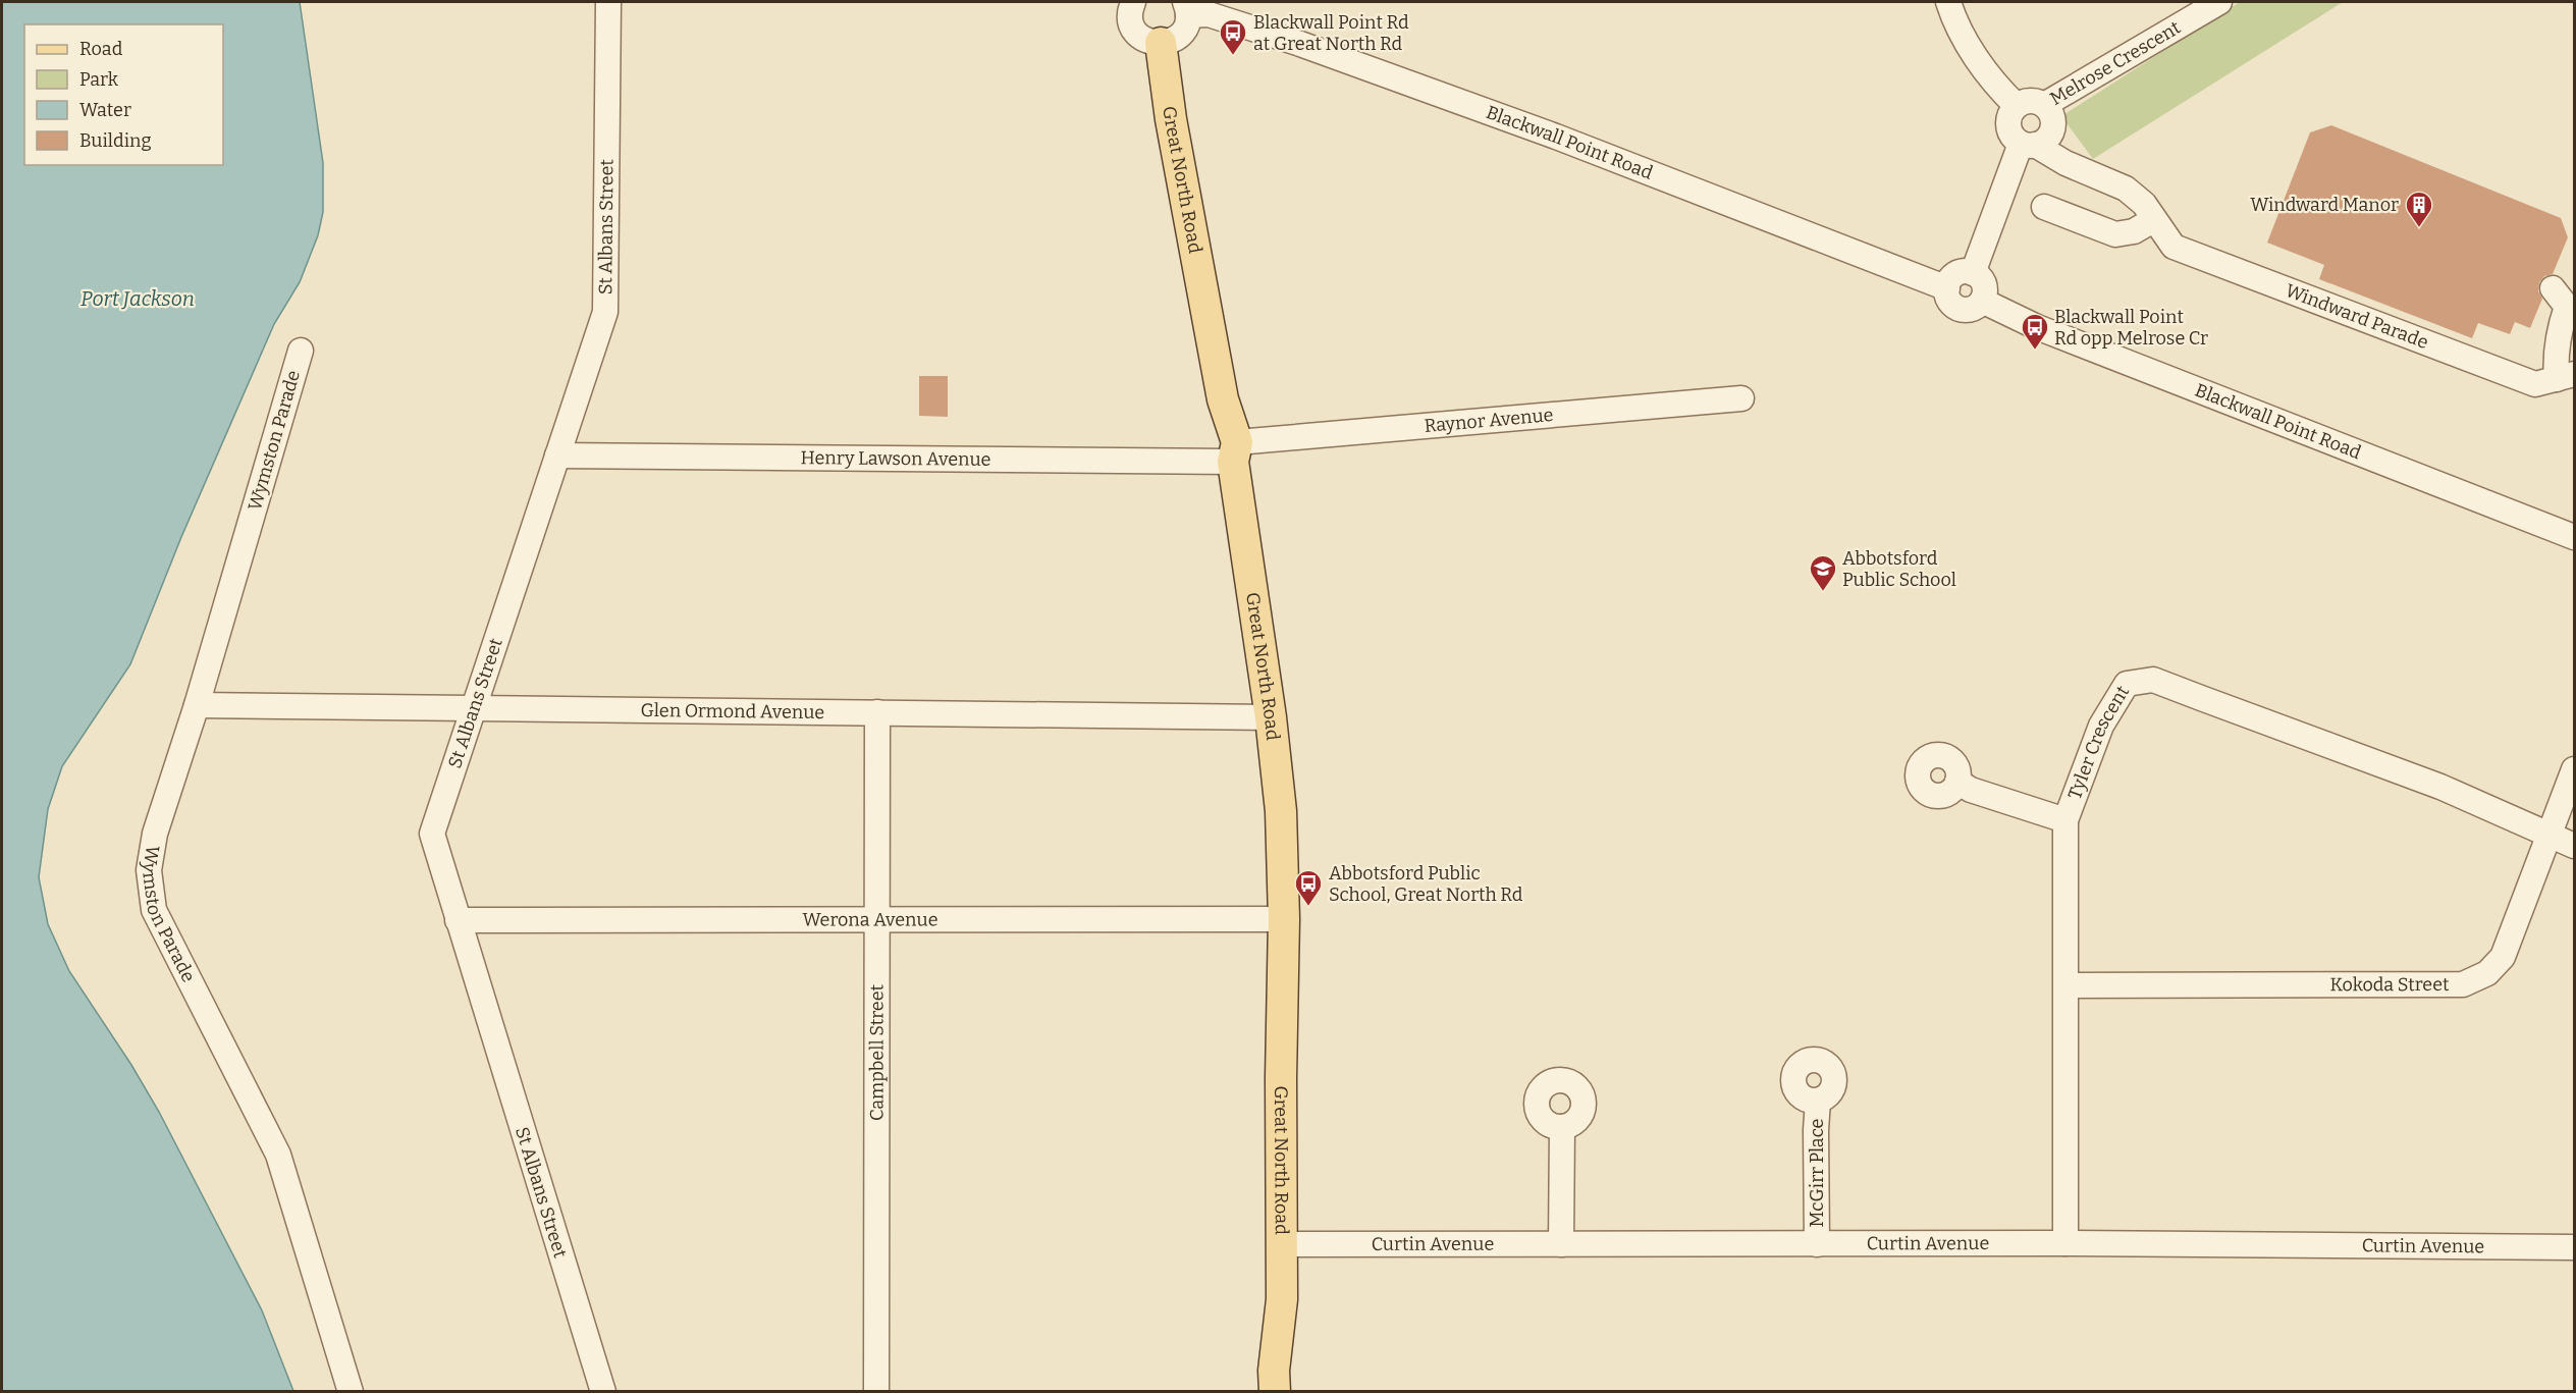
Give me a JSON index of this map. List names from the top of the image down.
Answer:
{
  "streets": {
    "main road": ["Great North Road"],
    "street": [
      "Melrose Crescent",
      "Blackwall Point Road",
      "St Albans Street",
      "Windward Parade",
      "Raynor Avenue",
      "Wymston Parade",
      "Henry Lawson Avenue",
      "Glen Ormond Avenue",
      "Tyler Crescent",
      "Werona Avenue",
      "Kokoda Street",
      "Campbell Street",
      "McGirr Place",
      "Curtin Avenue"
    ]
  },
  "crossings": [
    ["Melrose Crescent", "Windward Parade"],
    ["Great North Road", "Raynor Avenue"],
    ["Great North Road", "Henry Lawson Avenue"],
    ["Great North Road", "Glen Ormond Avenue"],
    ["Great North Road", "Werona Avenue"],
    ["Great North Road", "Curtin Avenue"],
    ["St Albans Street", "Henry Lawson Avenue"],
    ["St Albans Street", "Glen Ormond Avenue"],
    ["St Albans Street", "Werona Avenue"],
    ["Raynor Avenue", "Henry Lawson Avenue"],
    ["Wymston Parade", "Glen Ormond Avenue"],
    ["Glen Ormond Avenue", "Campbell Street"],
    ["Tyler Crescent", "Kokoda Street"],
    ["Tyler Crescent", "Curtin Avenue"],
    ["Werona Avenue", "Campbell Street"],
    ["McGirr Place", "Curtin Avenue"]
  ],
  "water": ["Port Jackson"],
  "places": {
    "bus stop": ["Blackwall Point Rd at Great North Rd", "Blackwall Point Rd opp Melrose Cr", "Abbotsford Public School, Great North Rd"],
    "building": ["Windward Manor"],
    "school or university": ["Abbotsford Public School"]
  },
  "legend": [
    "Road",
    "Park",
    "Water",
    "Building"
  ]
}
